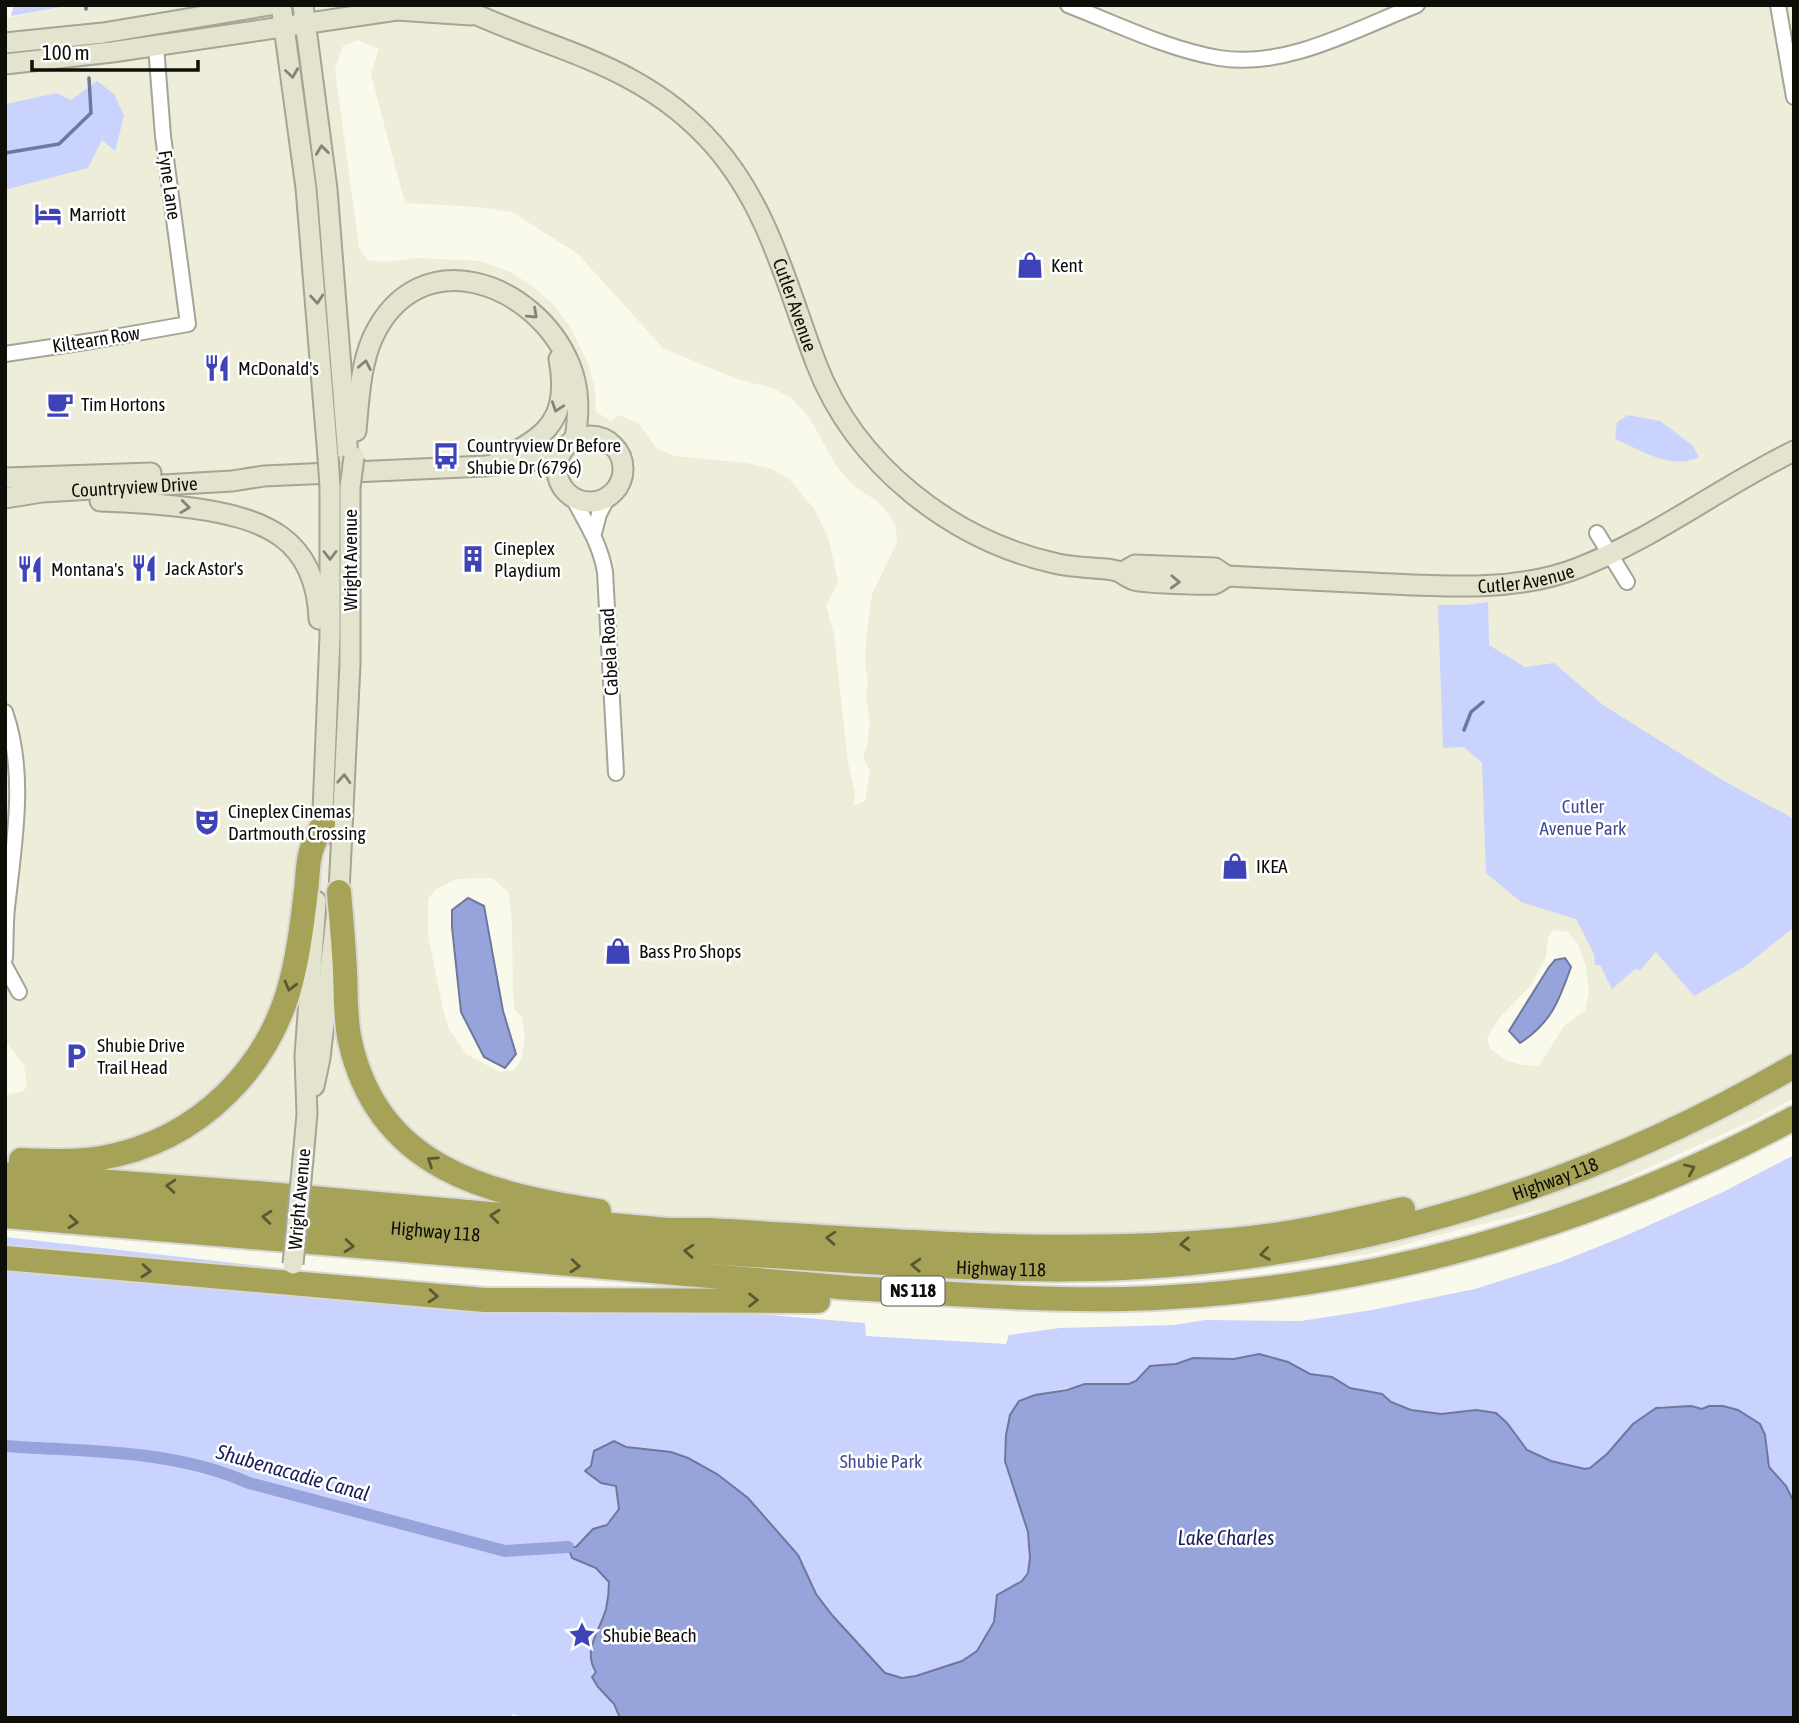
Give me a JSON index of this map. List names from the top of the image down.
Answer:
{
  "streets": {
    "highway": ["Highway 118", "NS 118"],
    "street": [
      "Fyne Lane",
      "Cutler Avenue",
      "Kiltearn Row",
      "Countryview Drive",
      "Wright Avenue",
      "Cabela Road"
    ]
  },
  "crossings": [
    ["Fyne Lane", "Cutler Avenue"],
    ["Fyne Lane", "Kiltearn Row"],
    ["Cutler Avenue", "Wright Avenue"],
    ["Countryview Drive", "Cabela Road"]
  ],
  "water": ["Shubenacadie Canal", "Lake Charles"],
  "parks": ["Cutler Avenue Park", "Shubie Park"],
  "places": {
    "hotel": ["Marriott"],
    "shop": ["Kent", "IKEA", "Bass Pro Shops"],
    "restaurant": ["McDonald's", "Jack Astor's", "Montana's"],
    "cafe": ["Tim Hortons"],
    "bus stop": ["Countryview Dr Before Shubie Dr (6796)"],
    "building": ["Cineplex Playdium"],
    "theatre": ["Cineplex Cinemas Dartmouth Crossing"],
    "parking": ["Shubie Drive Trail Head"],
    "place": ["Shubie Beach"]
  },
  "scale_bar": "100 m"
}
